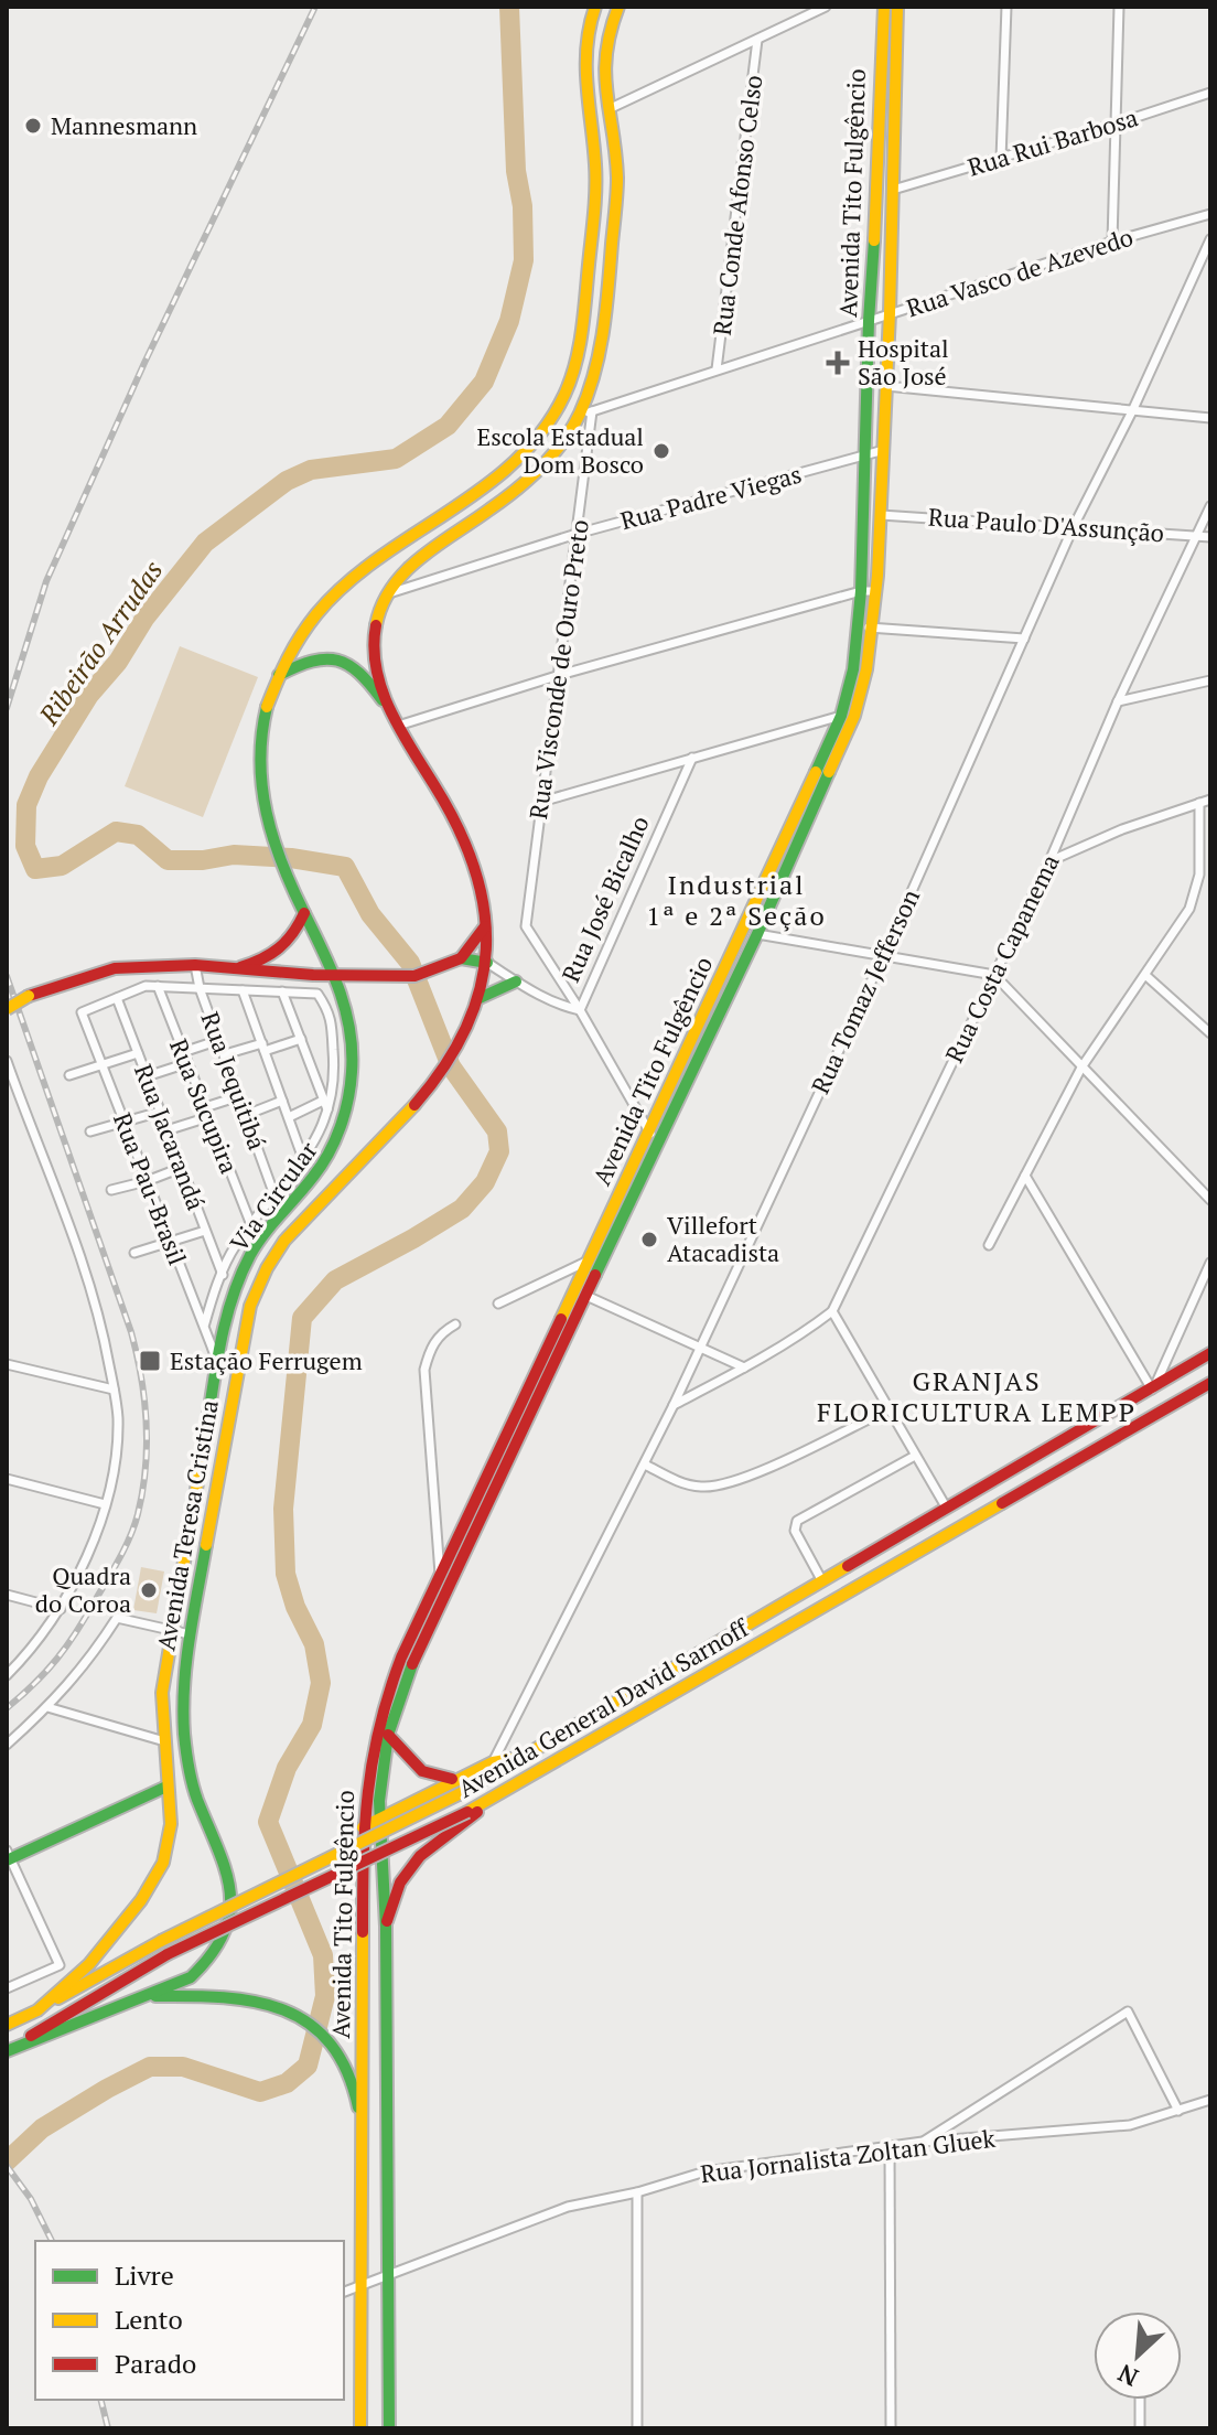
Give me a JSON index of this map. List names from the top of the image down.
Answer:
{
  "streets": {
    "main road": ["Avenida Tito Fulgêncio", "Avenida Teresa Cristina", "Avenida General David Sarnoff"],
    "street": [
      "Rua Rui Barbosa",
      "Rua Conde Afonso Celso",
      "Rua Vasco de Azevedo",
      "Rua Padre Viegas",
      "Rua Paulo D'Assunção",
      "Rua Visconde de Ouro Preto",
      "Rua José Bicalho",
      "Rua Costa Capanema",
      "Rua Tomaz Jefferson",
      "Rua Jequitibá",
      "Rua Sucupira",
      "Rua Jacarandá",
      "Rua Pau-Brasil",
      "Via Circular",
      "Rua Jornalista Zoltan Gluek"
    ]
  },
  "crossings": [
    ["Rua Rui Barbosa", "Avenida Tito Fulgêncio"],
    ["Avenida Tito Fulgêncio", "Rua Vasco de Azevedo"],
    ["Avenida Tito Fulgêncio", "Rua Padre Viegas"],
    ["Avenida Tito Fulgêncio", "Rua Paulo D'Assunção"],
    ["Rua Conde Afonso Celso", "Rua Vasco de Azevedo"],
    ["Rua Vasco de Azevedo", "Rua Visconde de Ouro Preto"],
    ["Rua Vasco de Azevedo", "Avenida Teresa Cristina"],
    ["Rua Padre Viegas", "Rua Visconde de Ouro Preto"],
    ["Rua Padre Viegas", "Avenida Teresa Cristina"],
    ["Rua Paulo D'Assunção", "Rua Costa Capanema"],
    ["Rua Paulo D'Assunção", "Rua Tomaz Jefferson"],
    ["Rua Visconde de Ouro Preto", "Rua José Bicalho"],
    ["Rua José Bicalho", "Avenida Teresa Cristina"],
    ["Rua Costa Capanema", "Rua Tomaz Jefferson"],
    ["Rua Jequitibá", "Via Circular"],
    ["Rua Sucupira", "Via Circular"],
    ["Rua Jacarandá", "Via Circular"],
    ["Rua Pau-Brasil", "Via Circular"],
    ["Rua Pau-Brasil", "Avenida Teresa Cristina"],
    ["Avenida Teresa Cristina", "Avenida General David Sarnoff"]
  ],
  "districts": ["Industrial 1ª e 2ª Seção", "GRANJAS FLORICULTURA LEMPP"],
  "water": ["Ribeirão Arrudas"],
  "places": {
    "other": [
      "Mannesmann",
      "Escola Estadual Dom Bosco",
      "Villefort Atacadista",
      "Quadra do Coroa"
    ],
    "health": ["Hospital São José"],
    "transit": ["Estação Ferrugem"]
  },
  "legend": ["Livre", "Lento", "Parado"],
  "north": "bottom left"
}
